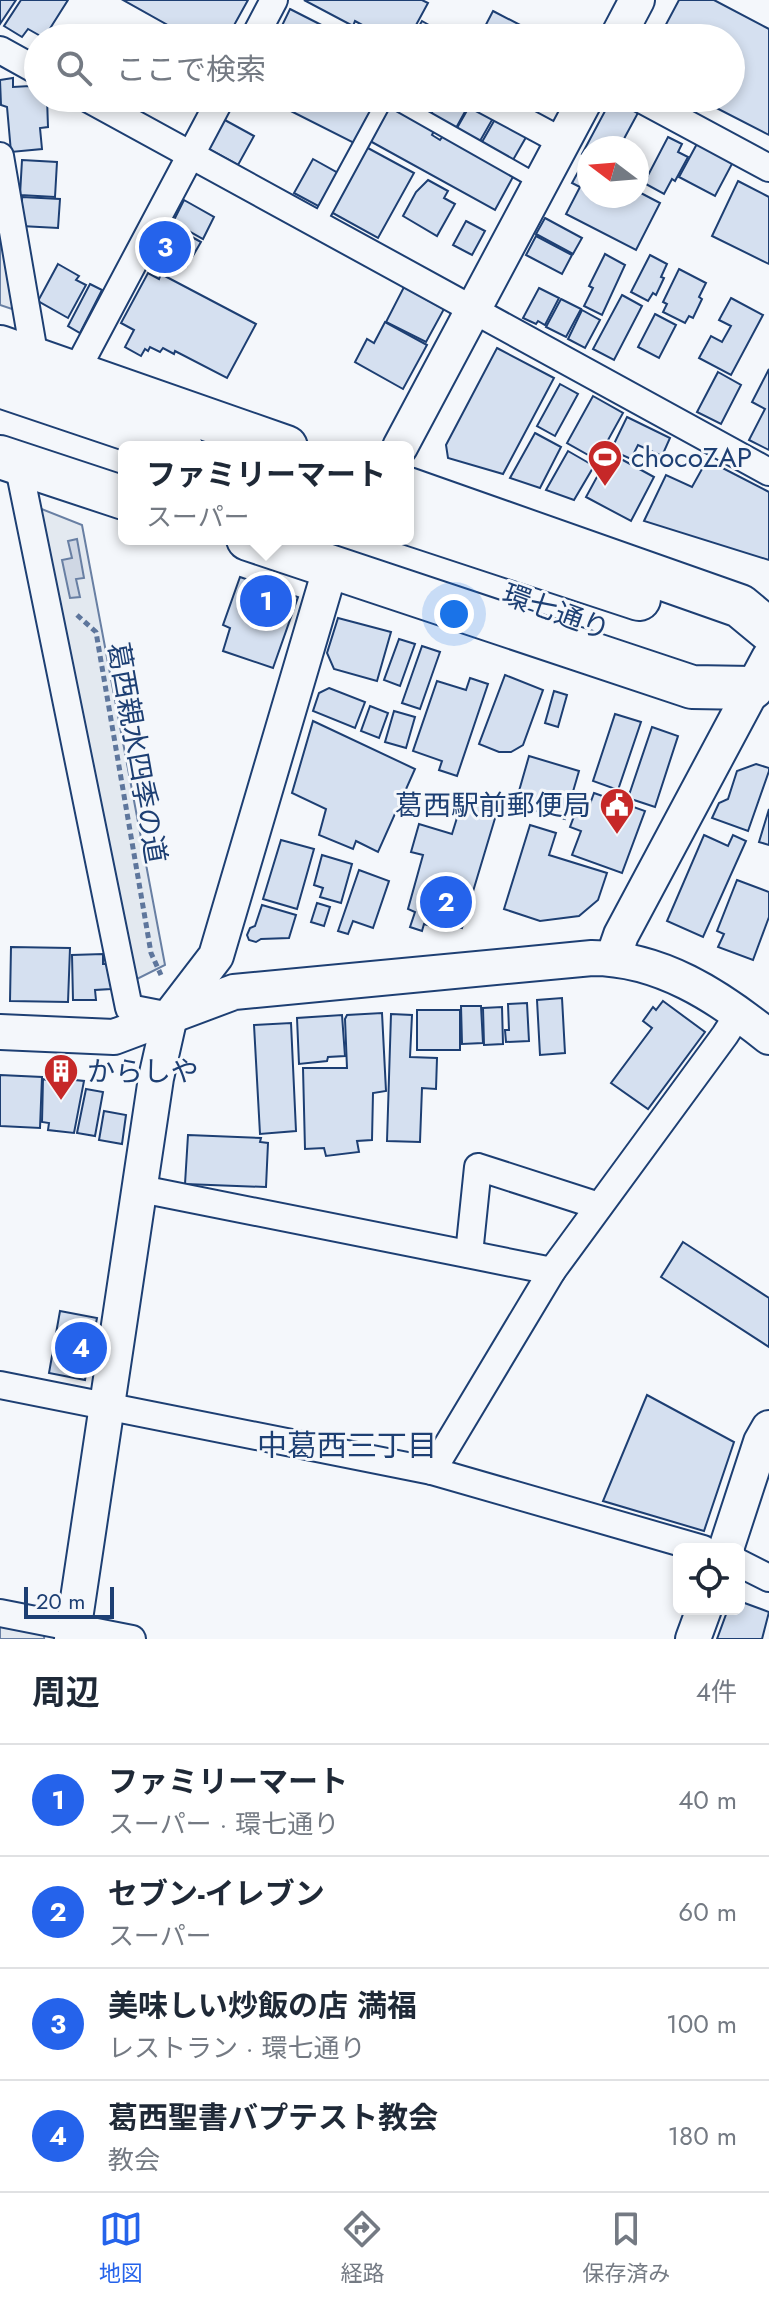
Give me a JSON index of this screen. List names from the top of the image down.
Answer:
{
  "streets": {
    "main road": ["環七通り"],
    "path": ["葛西親水四季の道"]
  },
  "districts": ["中葛西三丁目"],
  "places": {
    "sports": ["chocoZAP"],
    "public building": ["葛西駅前郵便局"],
    "building": ["からしや"]
  },
  "scale_bar": "20 m",
  "north": "left",
  "page": {
    "search": "ここで検索",
    "pins": [
      "3",
      "1",
      "2",
      "4"
    ],
    "popup": ["ファミリーマート", "スーパー"],
    "scale": "20 m",
    "heading": ["周辺", "4件"],
    "list": [
      {
        "mark": "1",
        "name": "ファミリーマート",
        "note": "スーパー · 環七通り",
        "value": "40 m"
      },
      {
        "mark": "2",
        "name": "セブン-イレブン",
        "note": "スーパー",
        "value": "60 m"
      },
      {
        "mark": "3",
        "name": "美味しい炒飯の店 満福",
        "note": "レストラン · 環七通り",
        "value": "100 m"
      },
      {
        "mark": "4",
        "name": "葛西聖書バプテスト教会",
        "note": "教会",
        "value": "180 m"
      }
    ],
    "nav": ["地図", "経路", "保存済み"]
  }
}
